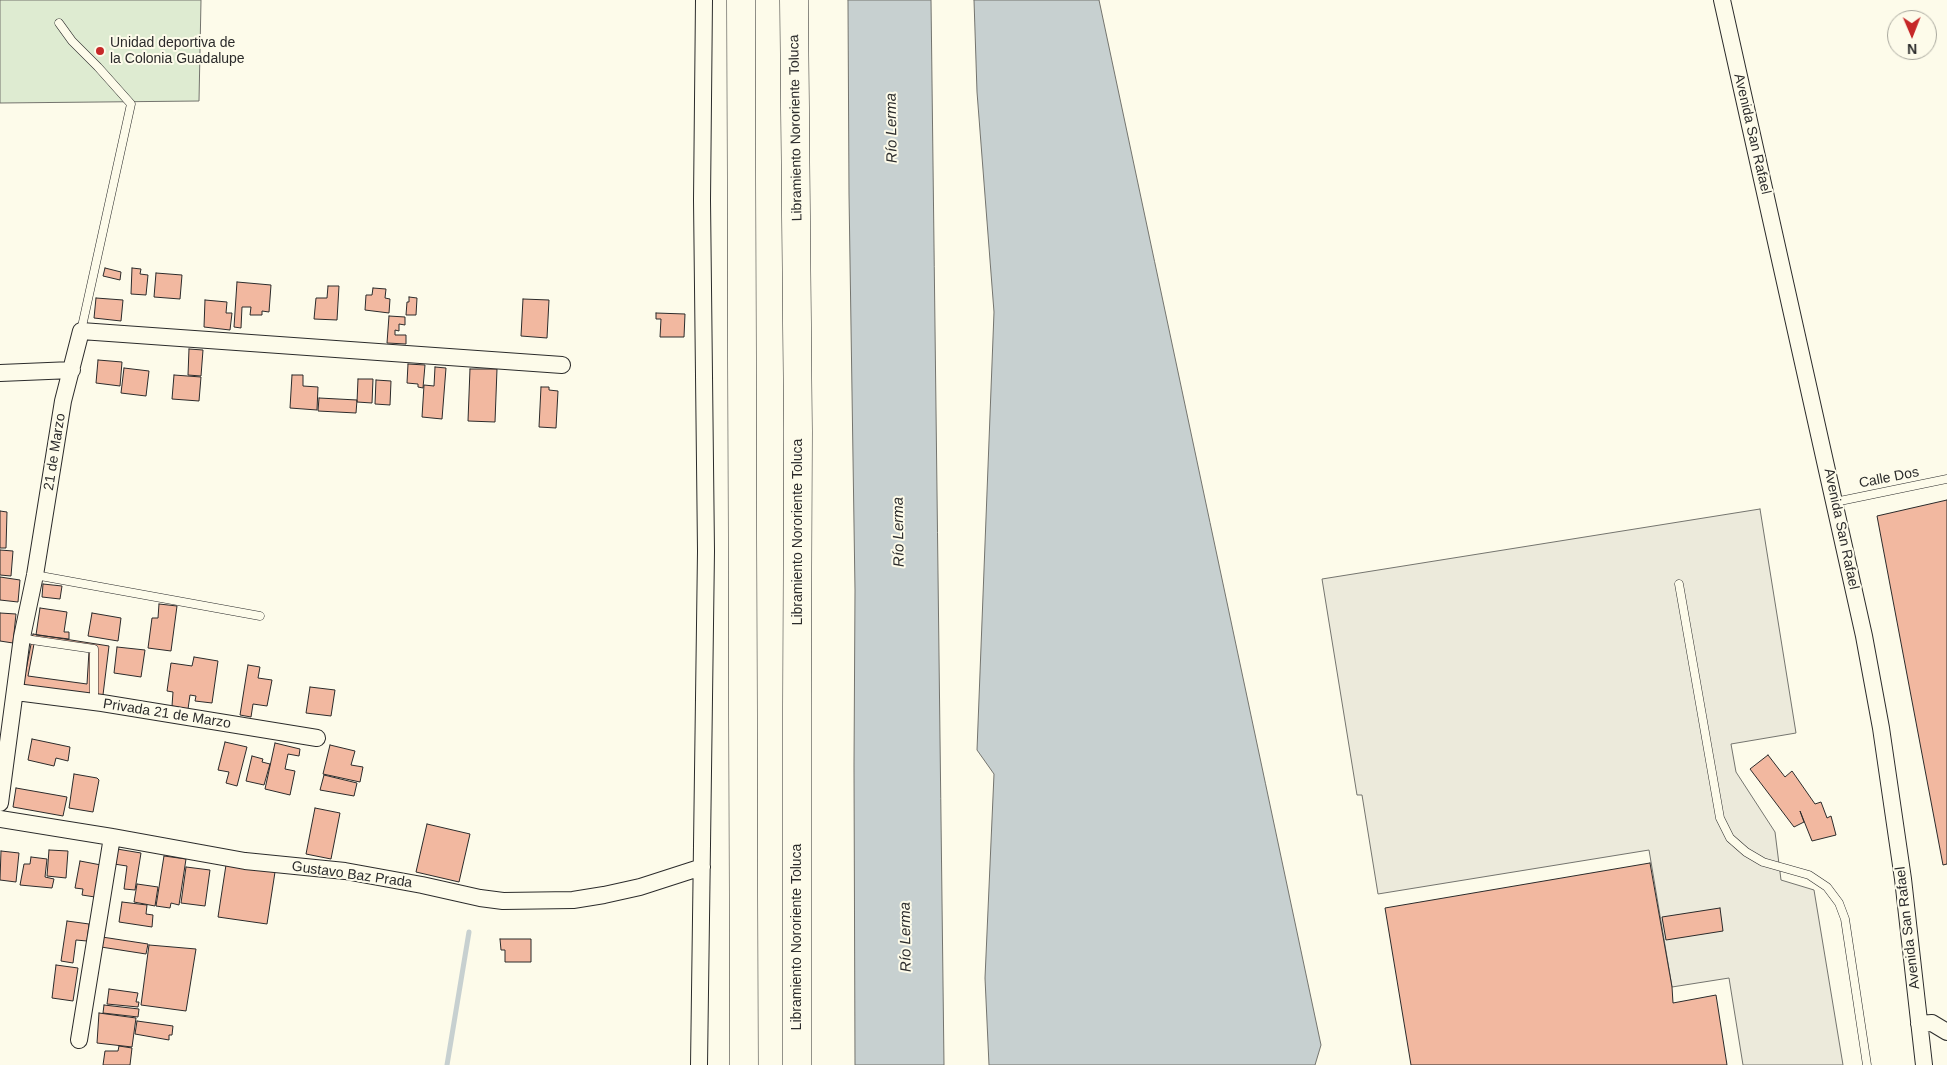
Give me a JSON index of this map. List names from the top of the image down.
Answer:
{
  "streets": {
    "highway": ["Libramiento Nororiente Toluca"],
    "street": [
      "Avenida San Rafael",
      "21 de Marzo",
      "Privada 21 de Marzo",
      "Gustavo Baz Prada"
    ],
    "lane": ["Calle Dos"]
  },
  "crossings": [
    ["Avenida San Rafael", "Calle Dos"],
    ["21 de Marzo", "Privada 21 de Marzo"]
  ],
  "water": ["Río Lerma"],
  "places": ["Unidad deportiva de la Colonia Guadalupe"],
  "north": "bottom"
}
